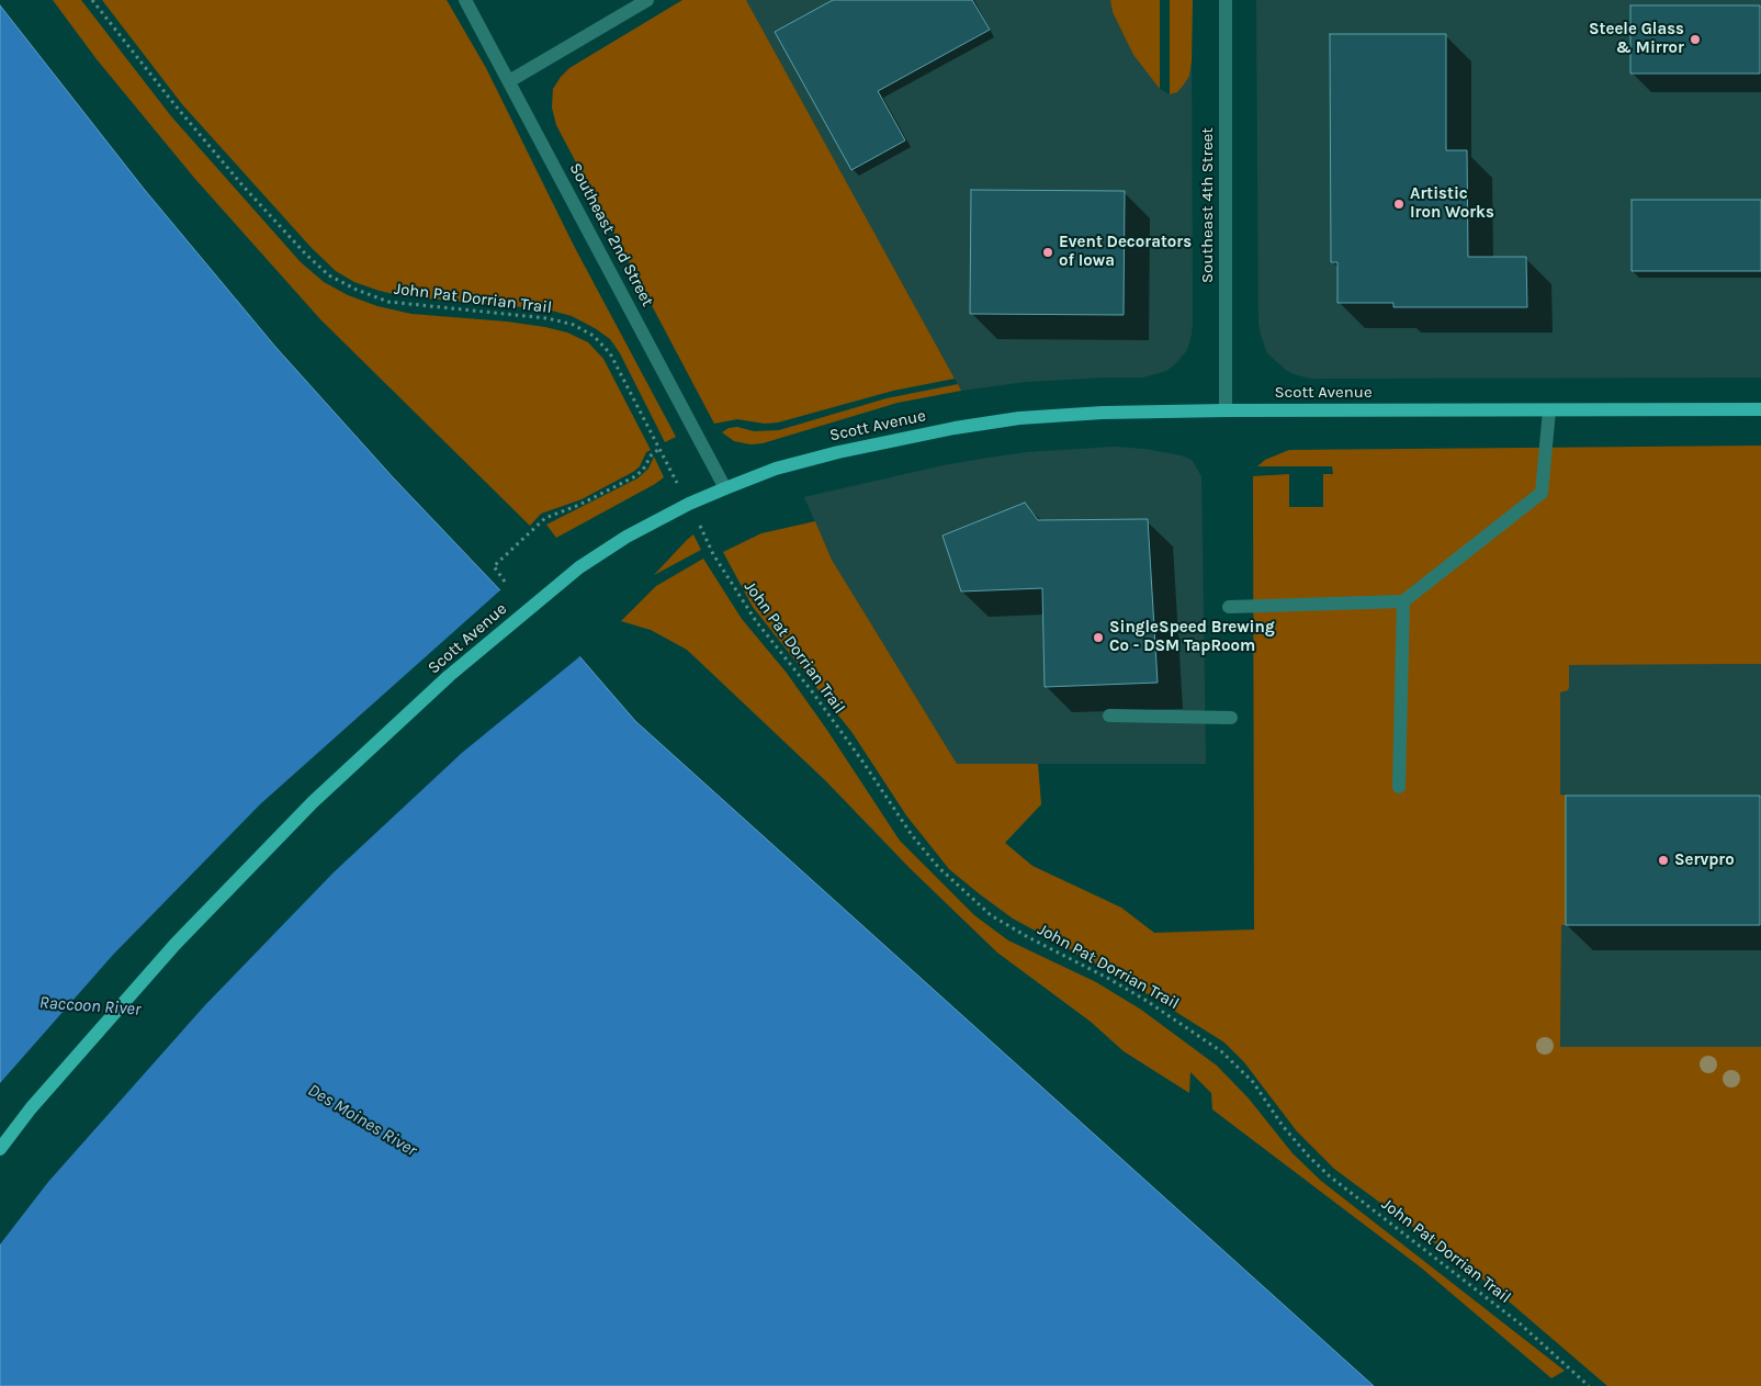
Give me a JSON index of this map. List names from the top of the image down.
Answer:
{
  "streets": {
    "main road": ["Scott Avenue"],
    "street": ["Southeast 4th Street", "Southeast 2nd Street"],
    "path": ["John Pat Dorrian Trail"]
  },
  "crossings": [
    ["Southeast 4th Street", "Scott Avenue"],
    ["Southeast 2nd Street", "Scott Avenue"]
  ],
  "water": ["Raccoon River", "Des Moines River"],
  "places": [
    "Steele Glass & Mirror",
    "Artistic Iron Works",
    "Event Decorators of Iowa",
    "SingleSpeed Brewing Co - DSM TapRoom",
    "Servpro"
  ]
}
